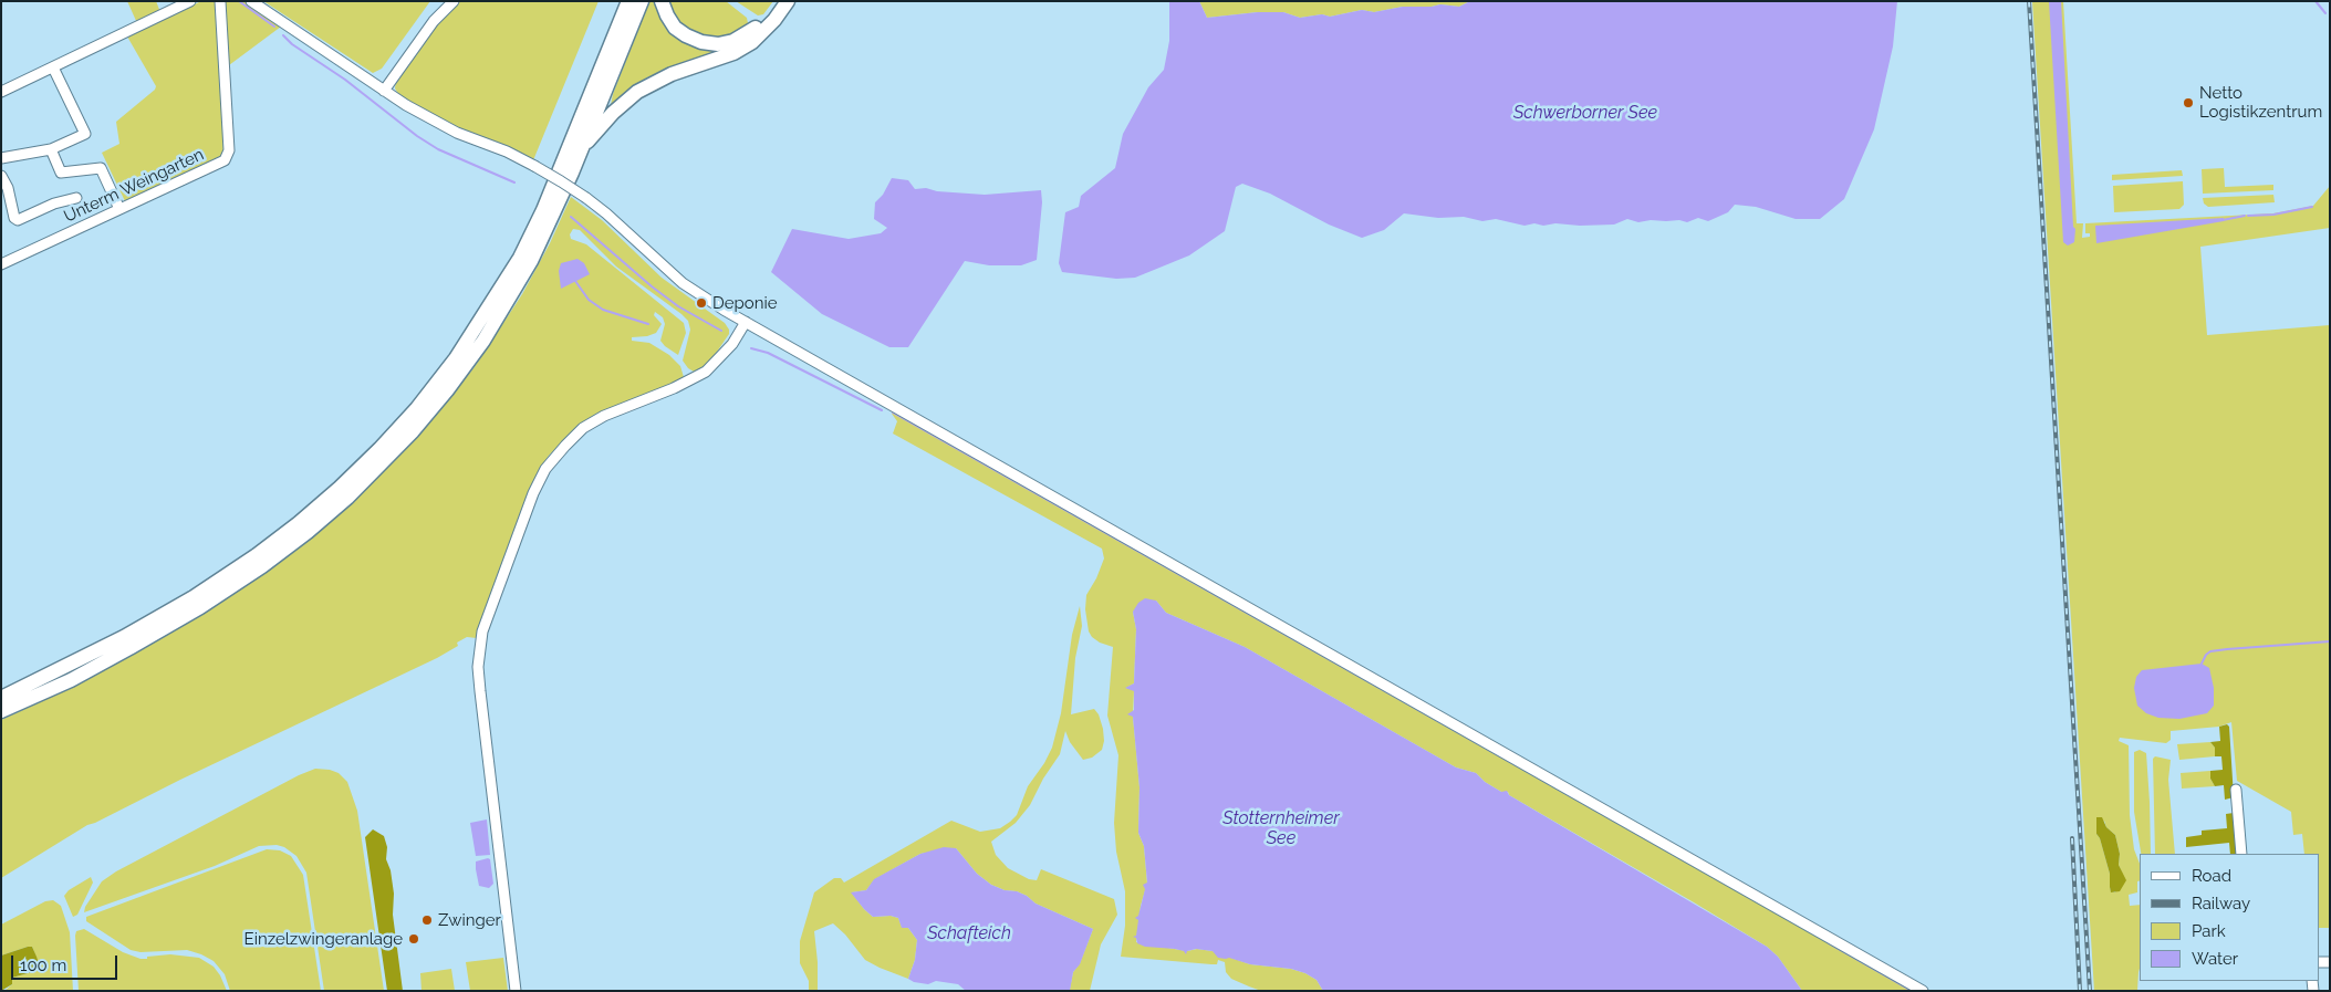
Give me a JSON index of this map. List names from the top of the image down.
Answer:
{
  "streets": {
    "street": ["Unterm Weingarten"]
  },
  "water": ["Schwerborner See", "Stotternheimer See", "Schafteich"],
  "places": [
    "Netto Logistikzentrum",
    "Deponie",
    "Zwinger",
    "Einzelzwingeranlage"
  ],
  "legend": [
    "Road",
    "Railway",
    "Park",
    "Water"
  ],
  "scale_bar": "100 m"
}
